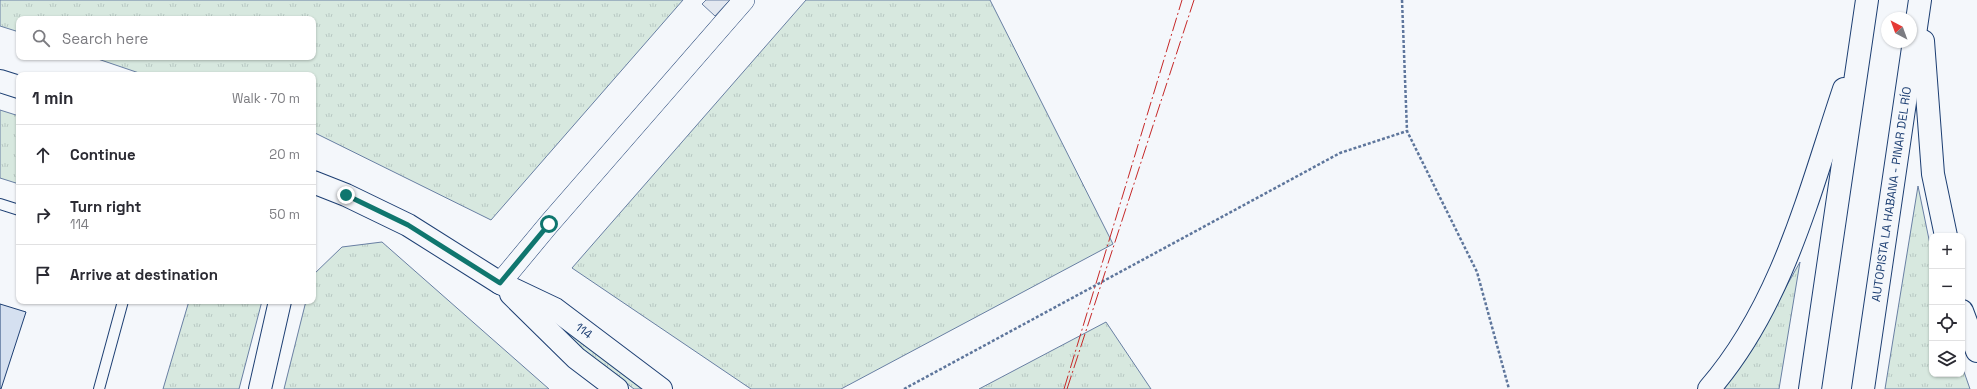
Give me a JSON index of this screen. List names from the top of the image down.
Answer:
{
  "streets": {
    "main road": ["AUTOPISTA LA HABANA - PINAR DEL RÍO", "114"]
  },
  "north": "top left",
  "page": {
    "search": "Search here",
    "heading": ["1 min", "Walk · 70 m"],
    "list": [
      ["Continue", "20 m"],
      ["Turn right", "114", "50 m"],
      "Arrive at destination"
    ],
    "map_buttons": ["+", "−"]
  }
}
